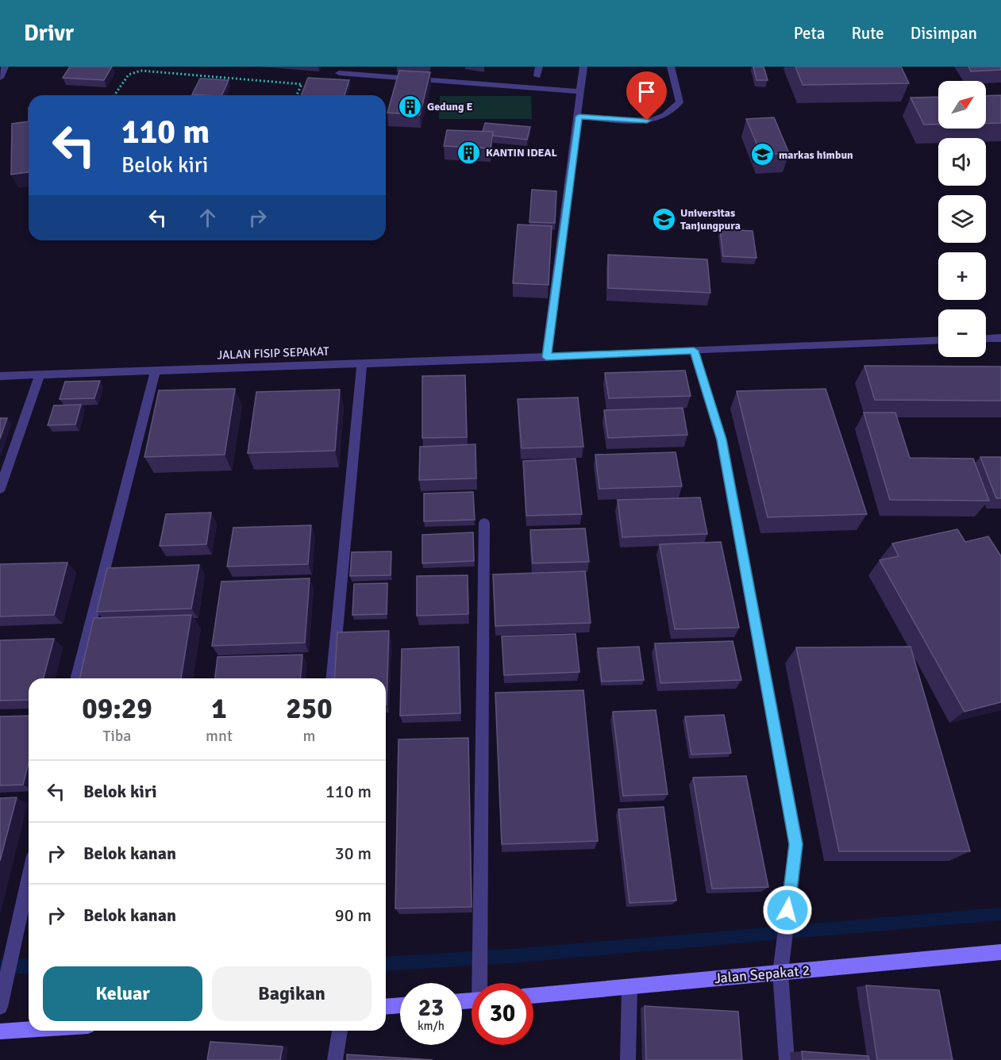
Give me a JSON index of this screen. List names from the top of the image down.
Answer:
{
  "streets": {
    "street": ["JALAN FISIP SEPAKAT", "Jalan Sepakat 2"]
  },
  "places": {
    "building": ["Gedung E", "KANTIN IDEAL"],
    "school or university": ["markas himbun", "Universitas Tanjungpura"]
  },
  "north": "top right",
  "page": {
    "header": "Drivr",
    "nav": ["Peta", "Rute", "Disimpan"],
    "map_buttons": ["+", "−"],
    "turn": ["110 m", "Belok kiri"],
    "eta": [
      "09:29",
      "Tiba",
      "1",
      "mnt",
      "250",
      "m"
    ],
    "list": [
      {
        "name": "Belok kiri",
        "value": "110 m"
      },
      {
        "name": "Belok kanan",
        "value": "30 m"
      },
      {
        "name": "Belok kanan",
        "value": "90 m"
      }
    ],
    "buttons": ["Keluar", "Bagikan"],
    "speed": "23 km/h",
    "limit": "30"
  }
}
